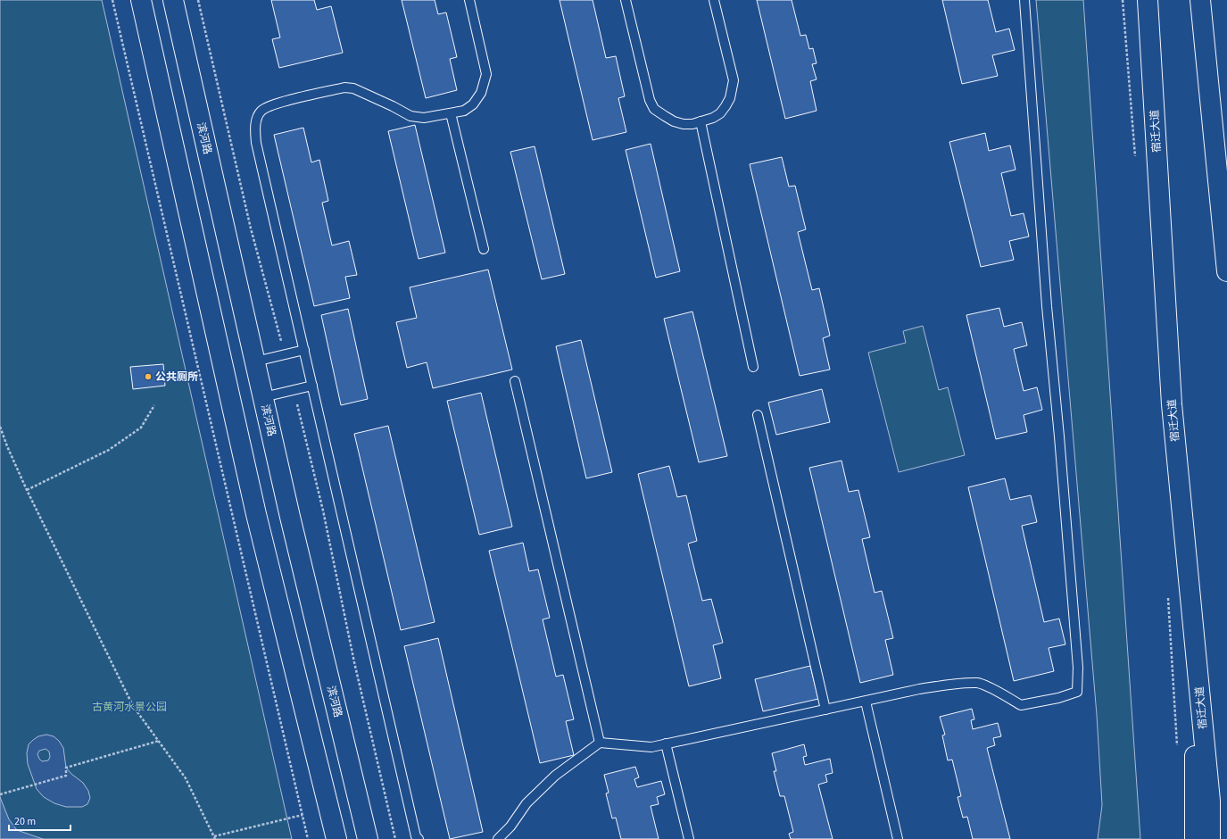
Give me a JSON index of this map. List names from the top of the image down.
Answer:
{
  "streets": {
    "main road": ["宿迁大道", "滨河路"]
  },
  "parks": ["古黄河水景公园"],
  "places": ["公共厕所"],
  "scale_bar": "20 m"
}
